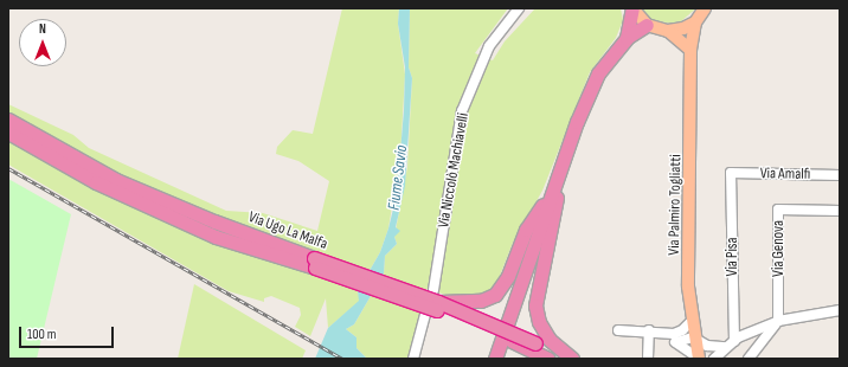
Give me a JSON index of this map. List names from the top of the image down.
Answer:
{
  "streets": {
    "highway": ["Via Ugo La Malfa"],
    "main road": ["Via Palmiro Togliatti"],
    "street": [
      "Via Niccolò Machiavelli",
      "Via Amalfi",
      "Via Genova",
      "Via Pisa"
    ]
  },
  "crossings": [
    ["Via Niccolò Machiavelli", "Via Ugo La Malfa"],
    ["Via Amalfi", "Via Pisa"]
  ],
  "water": ["Fiume Savio"],
  "scale_bar": "100 m",
  "north": "top"
}
